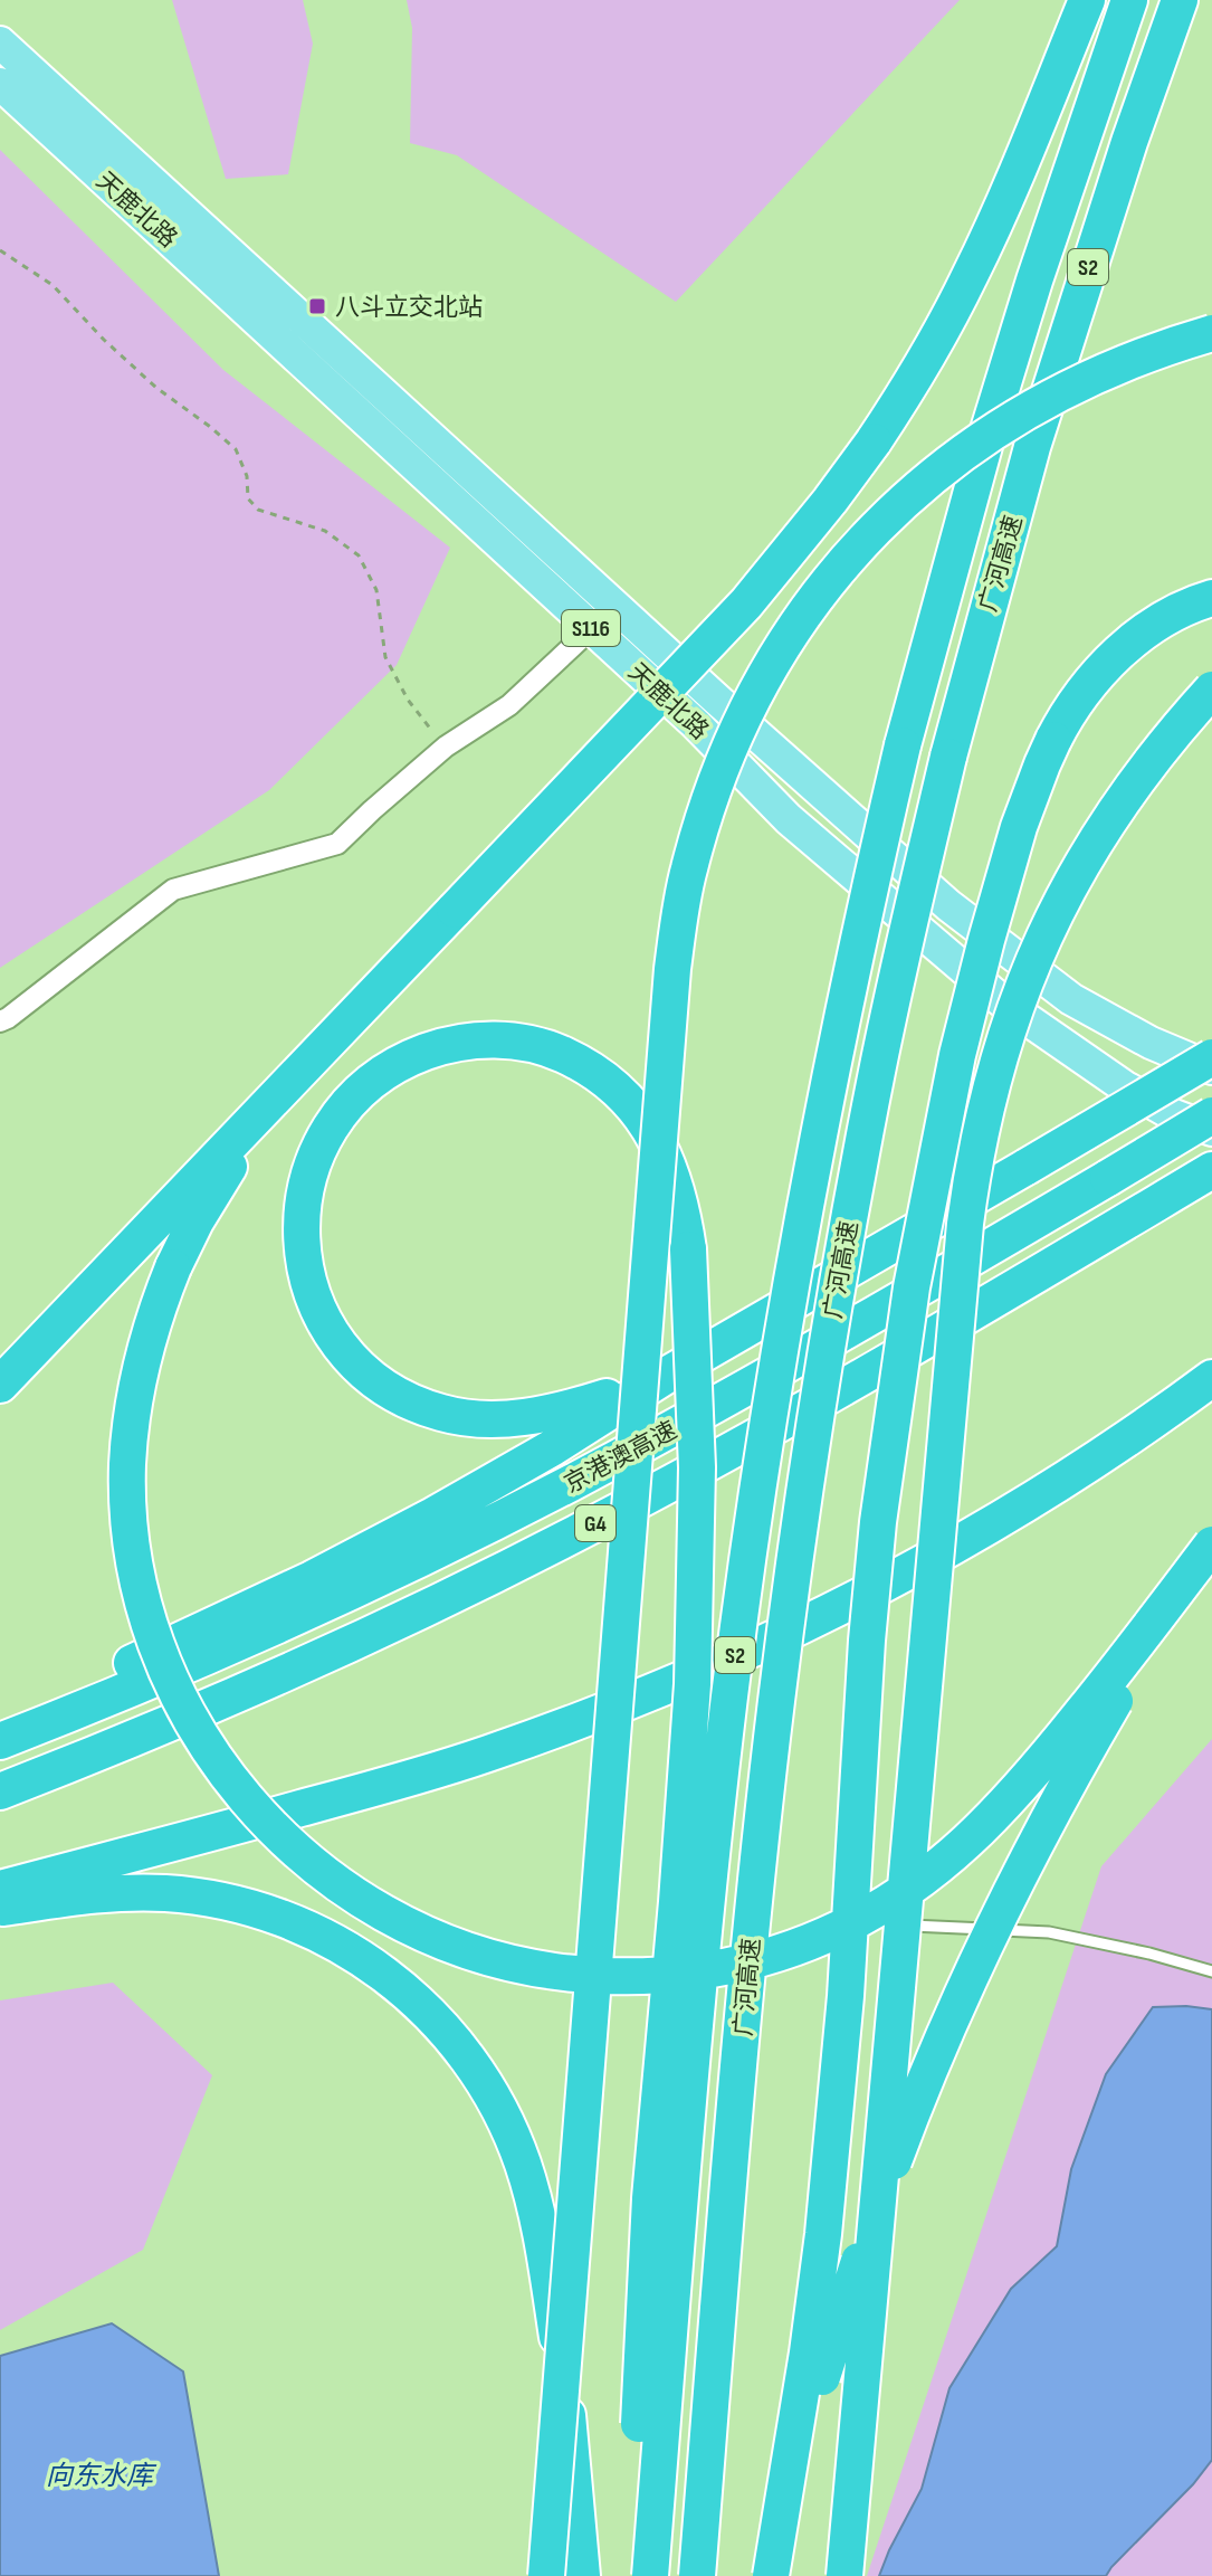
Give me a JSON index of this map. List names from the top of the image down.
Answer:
{
  "streets": {
    "highway": [
      "S2",
      "广河高速",
      "京港澳高速",
      "G4"
    ],
    "main road": ["天鹿北路", "S116"]
  },
  "water": ["向东水库"],
  "places": {
    "transit": ["八斗立交北站"]
  }
}
